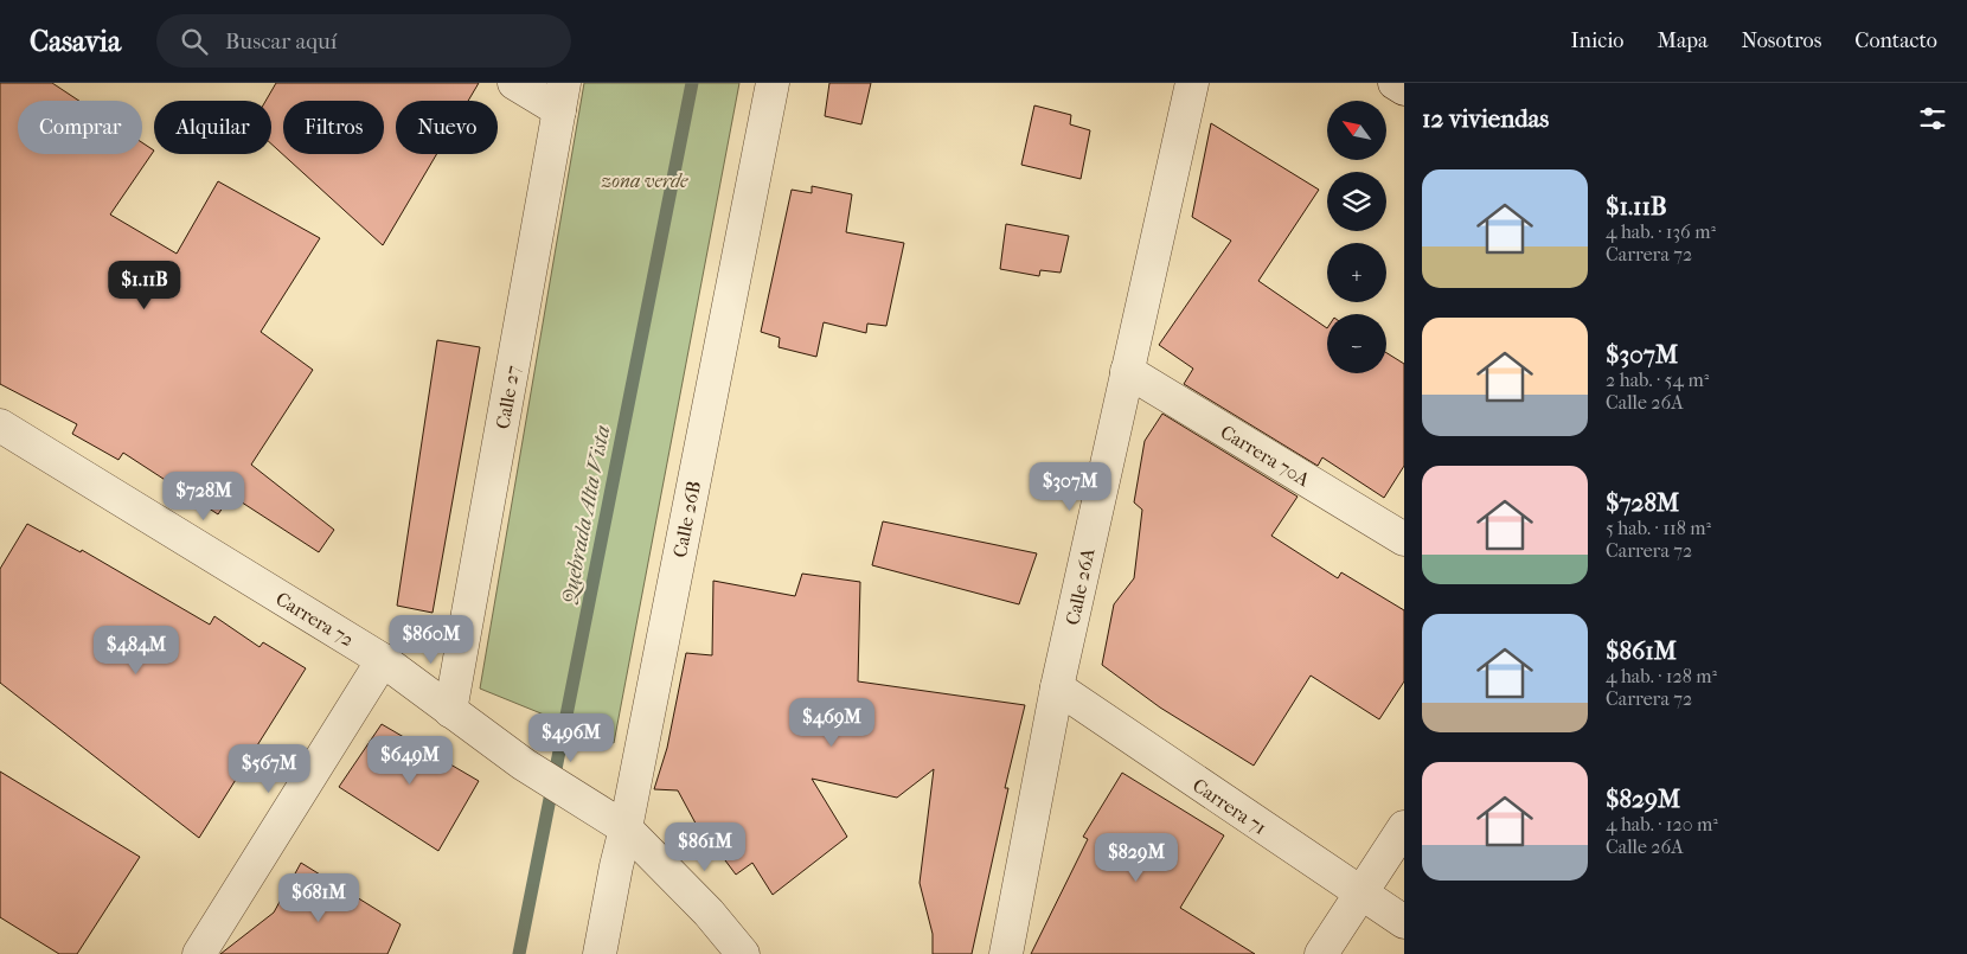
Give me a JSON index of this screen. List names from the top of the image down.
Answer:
{
  "streets": {
    "street": [
      "Calle 27",
      "Carrera 70A",
      "Calle 26B",
      "Calle 26A",
      "Carrera 72",
      "Carrera 71"
    ]
  },
  "crossings": [
    ["Calle 27", "Carrera 72"],
    ["Carrera 70A", "Calle 26A"],
    ["Calle 26B", "Carrera 72"],
    ["Calle 26A", "Carrera 71"]
  ],
  "water": ["Quebrada Alta Vista"],
  "parks": ["zona verde"],
  "north": "top left",
  "page": {
    "header": "Casavia",
    "search": "Buscar aquí",
    "nav": [
      "Inicio",
      "Mapa",
      "Nosotros",
      "Contacto"
    ],
    "heading": "12 viviendas",
    "map_buttons": ["+", "−"],
    "chip": [
      "Comprar",
      "Alquilar",
      "Filtros",
      "Nuevo"
    ],
    "list": [
      {
        "name": "$1.11B",
        "note": "4 hab. · 136 m² · Carrera 72"
      },
      {
        "name": "$307M",
        "note": "2 hab. · 54 m² · Calle 26A"
      },
      {
        "name": "$728M",
        "note": "5 hab. · 118 m² · Carrera 72"
      },
      {
        "name": "$861M",
        "note": "4 hab. · 128 m² · Carrera 72"
      },
      {
        "name": "$829M",
        "note": "4 hab. · 120 m² · Calle 26A"
      }
    ],
    "price": [
      "$1.11B",
      "$307M",
      "$728M",
      "$860M",
      "$484M",
      "$469M",
      "$496M",
      "$649M",
      "$567M",
      "$861M",
      "$829M",
      "$681M"
    ]
  }
}
